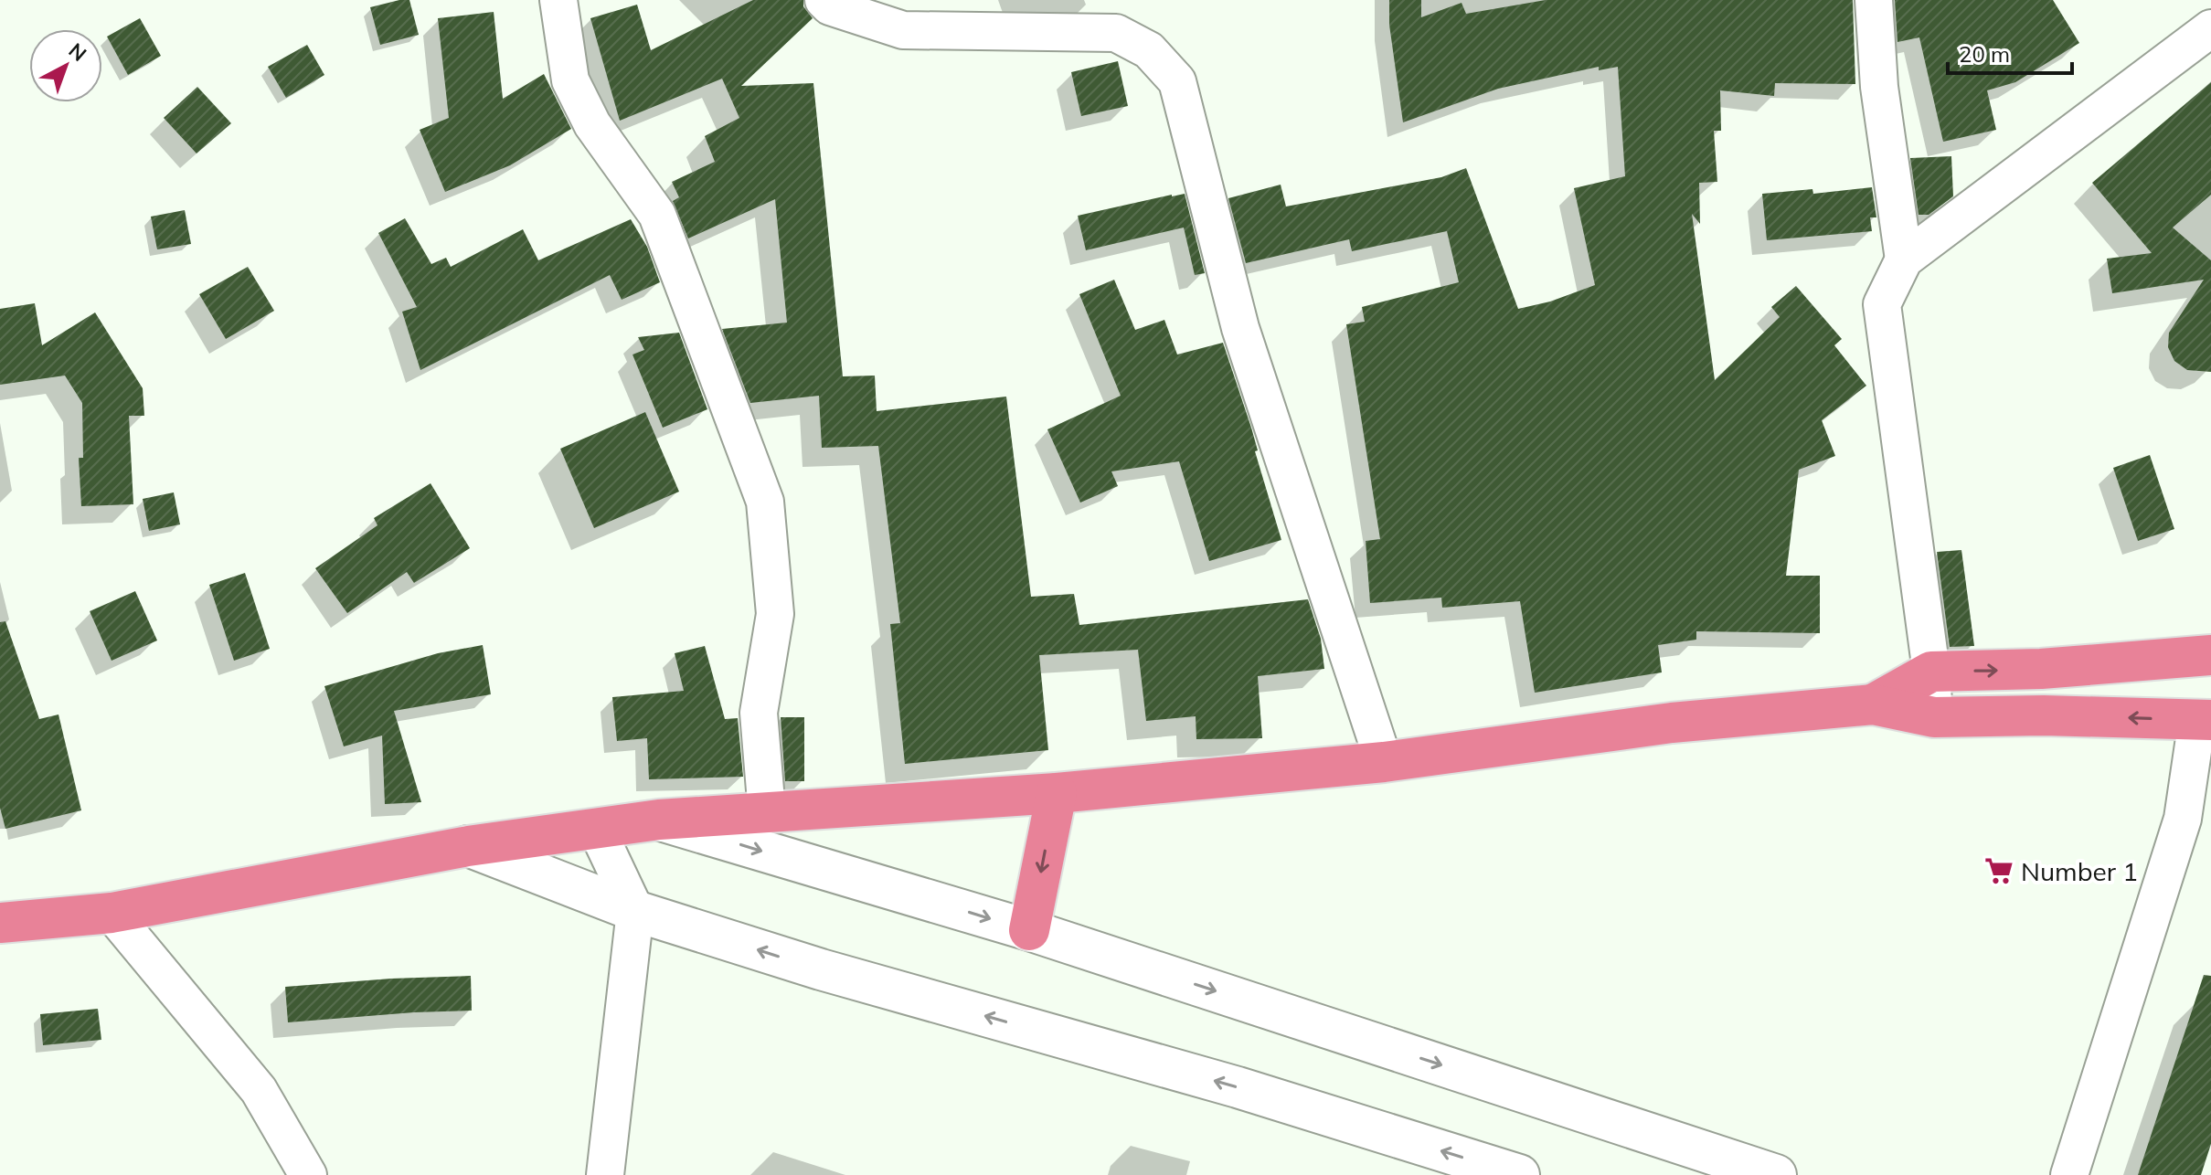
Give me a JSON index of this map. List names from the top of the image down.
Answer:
{
  "places": {
    "supermarket": ["Number 1"]
  },
  "scale_bar": "20 m",
  "north": "top right"
}
